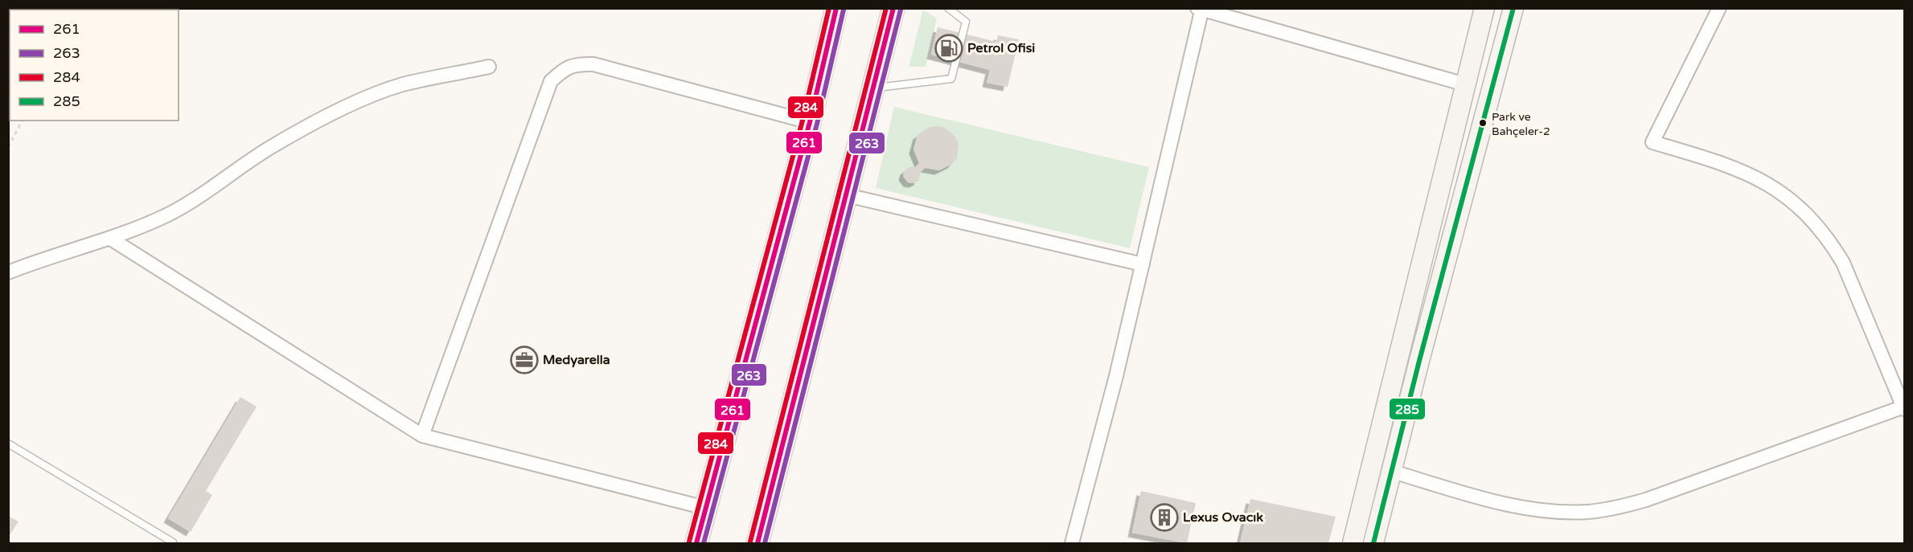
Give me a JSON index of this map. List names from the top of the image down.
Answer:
{
  "places": {
    "fuel station": ["Petrol Ofisi"],
    "other": ["Park ve Bahçeler-2"],
    "office": ["Medyarella"],
    "building": ["Lexus Ovacık"]
  },
  "lines": [
    "transit line 261",
    "transit line 284",
    "transit line 285",
    "transit line 263"
  ],
  "legend": [
    "261",
    "263",
    "284",
    "285"
  ]
}
